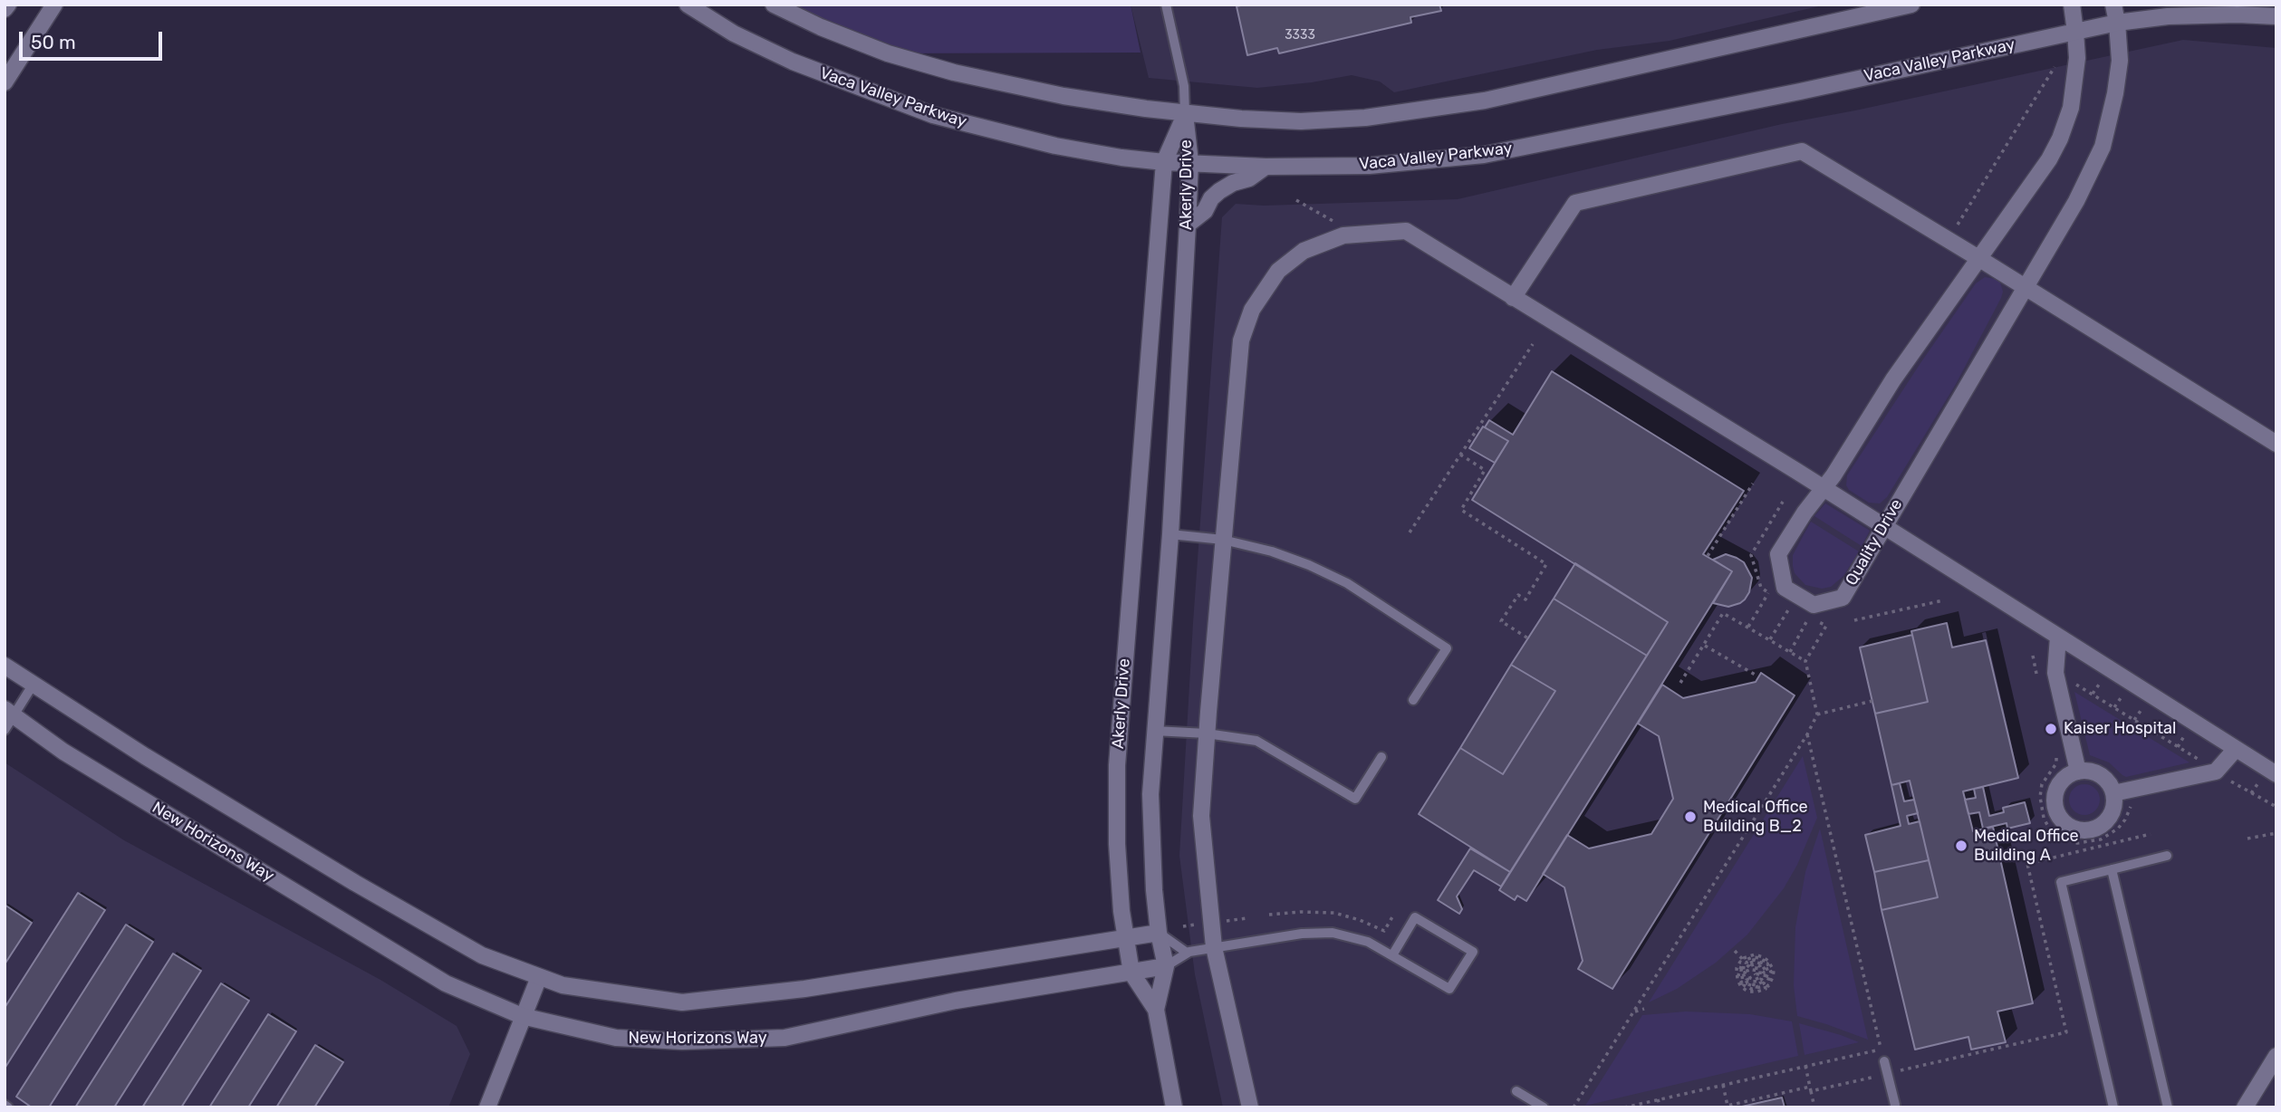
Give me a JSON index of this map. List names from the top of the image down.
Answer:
{
  "streets": {
    "street": [
      "Vaca Valley Parkway",
      "Akerly Drive",
      "Quality Drive",
      "New Horizons Way"
    ]
  },
  "crossings": [
    ["Vaca Valley Parkway", "Akerly Drive"],
    ["Vaca Valley Parkway", "Quality Drive"],
    ["Akerly Drive", "New Horizons Way"]
  ],
  "places": ["Kaiser Hospital", "Medical Office Building B_2", "Medical Office Building A"],
  "house_numbers": ["3333"],
  "scale_bar": "50 m"
}
